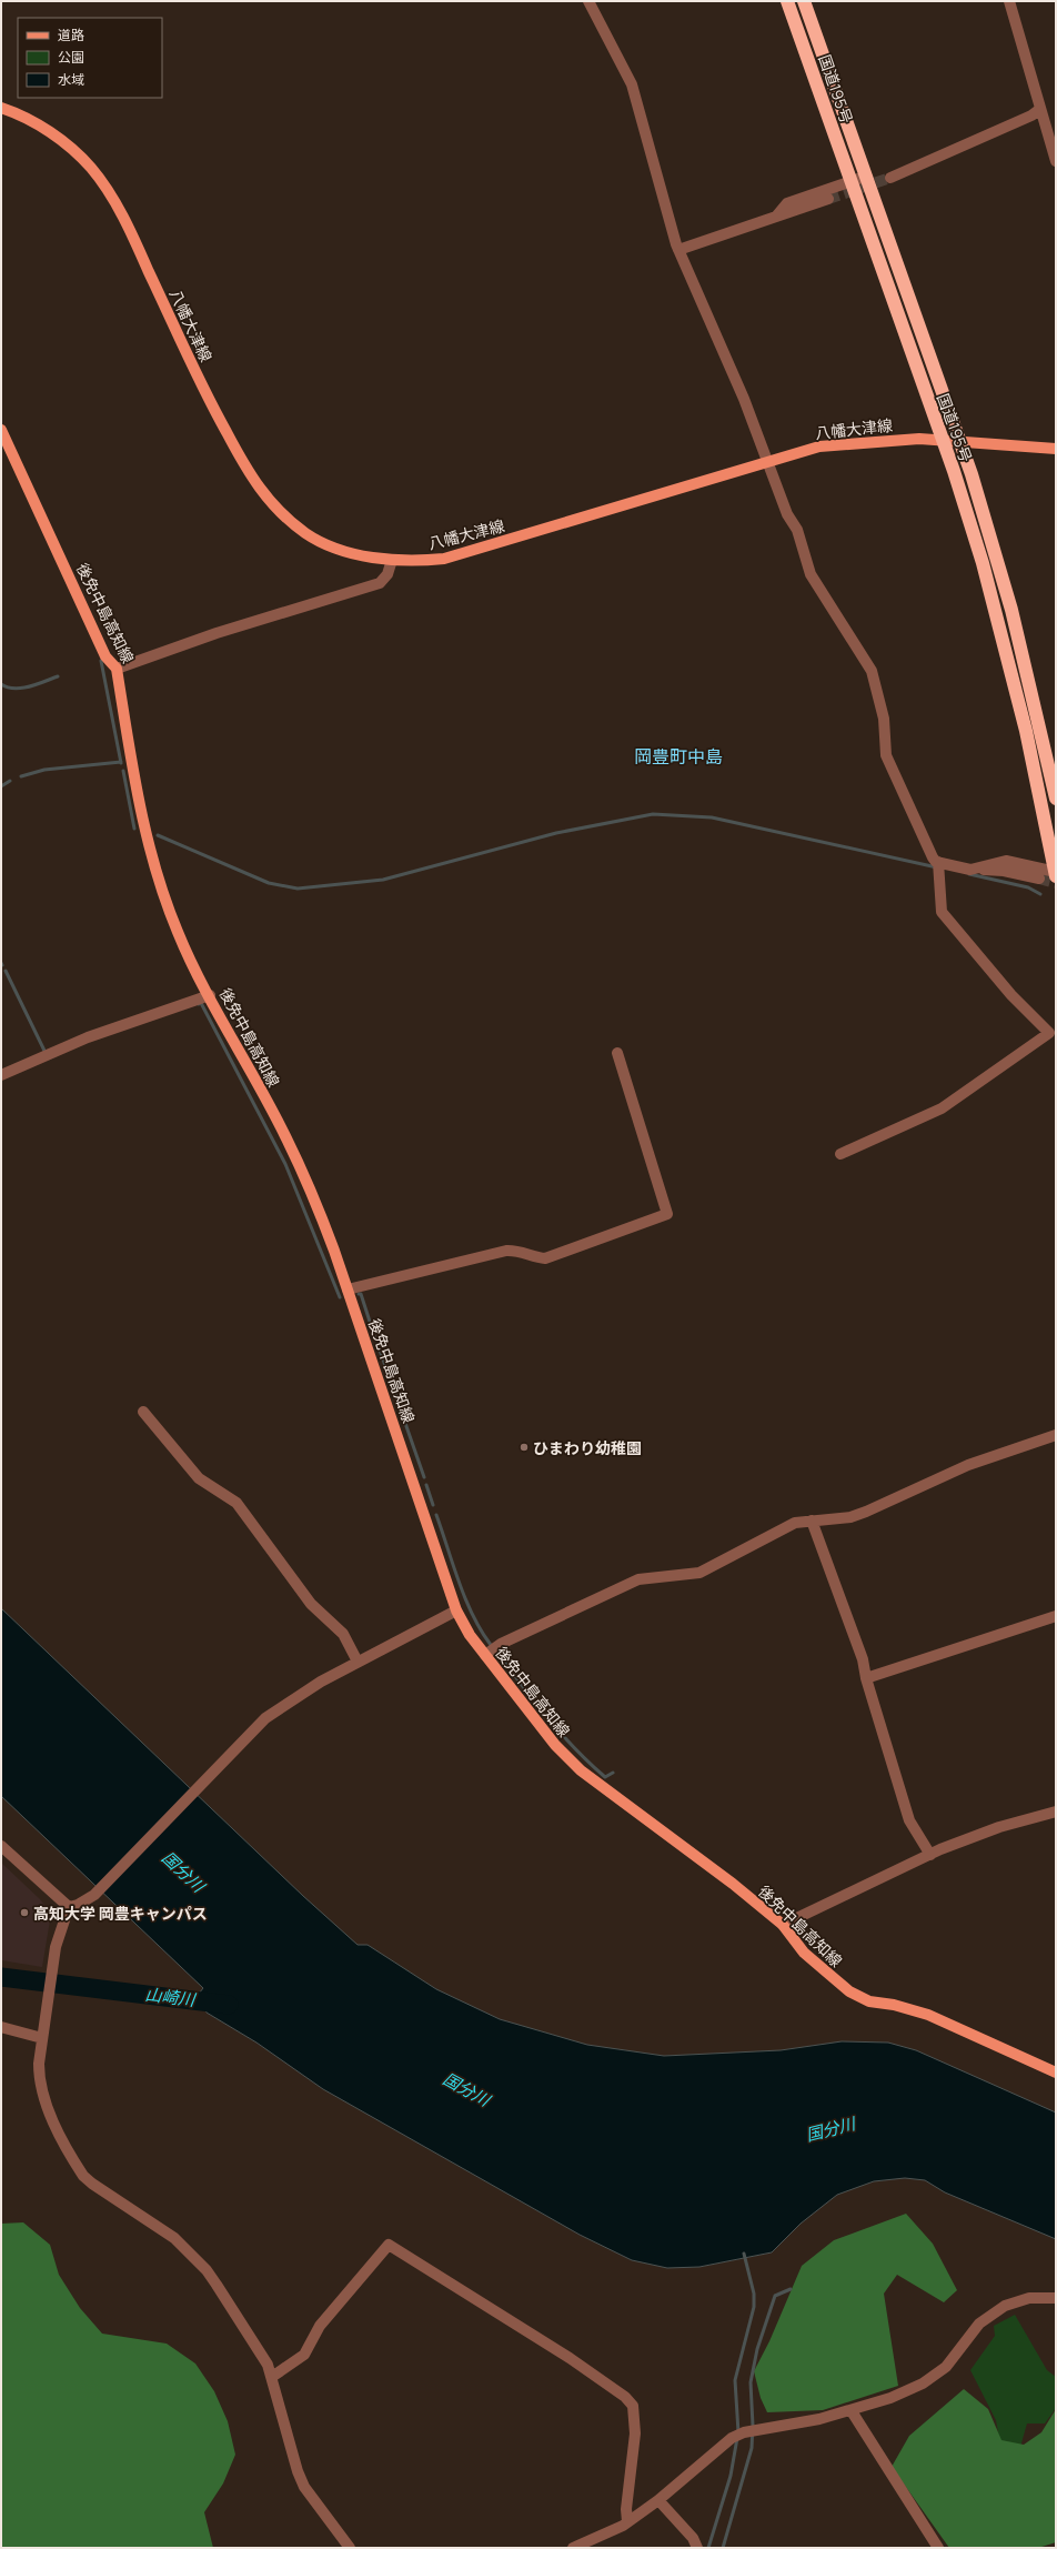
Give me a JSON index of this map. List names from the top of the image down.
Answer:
{
  "streets": {
    "highway": ["国道195号"],
    "main road": ["八幡大津線", "後免中島高知線"]
  },
  "crossings": [
    ["国道195号", "八幡大津線"]
  ],
  "districts": ["岡豊町中島"],
  "water": ["国分川", "山崎川"],
  "places": ["ひまわり幼稚園", "高知大学 岡豊キャンパス"],
  "legend": ["道路", "公園", "水域"]
}
